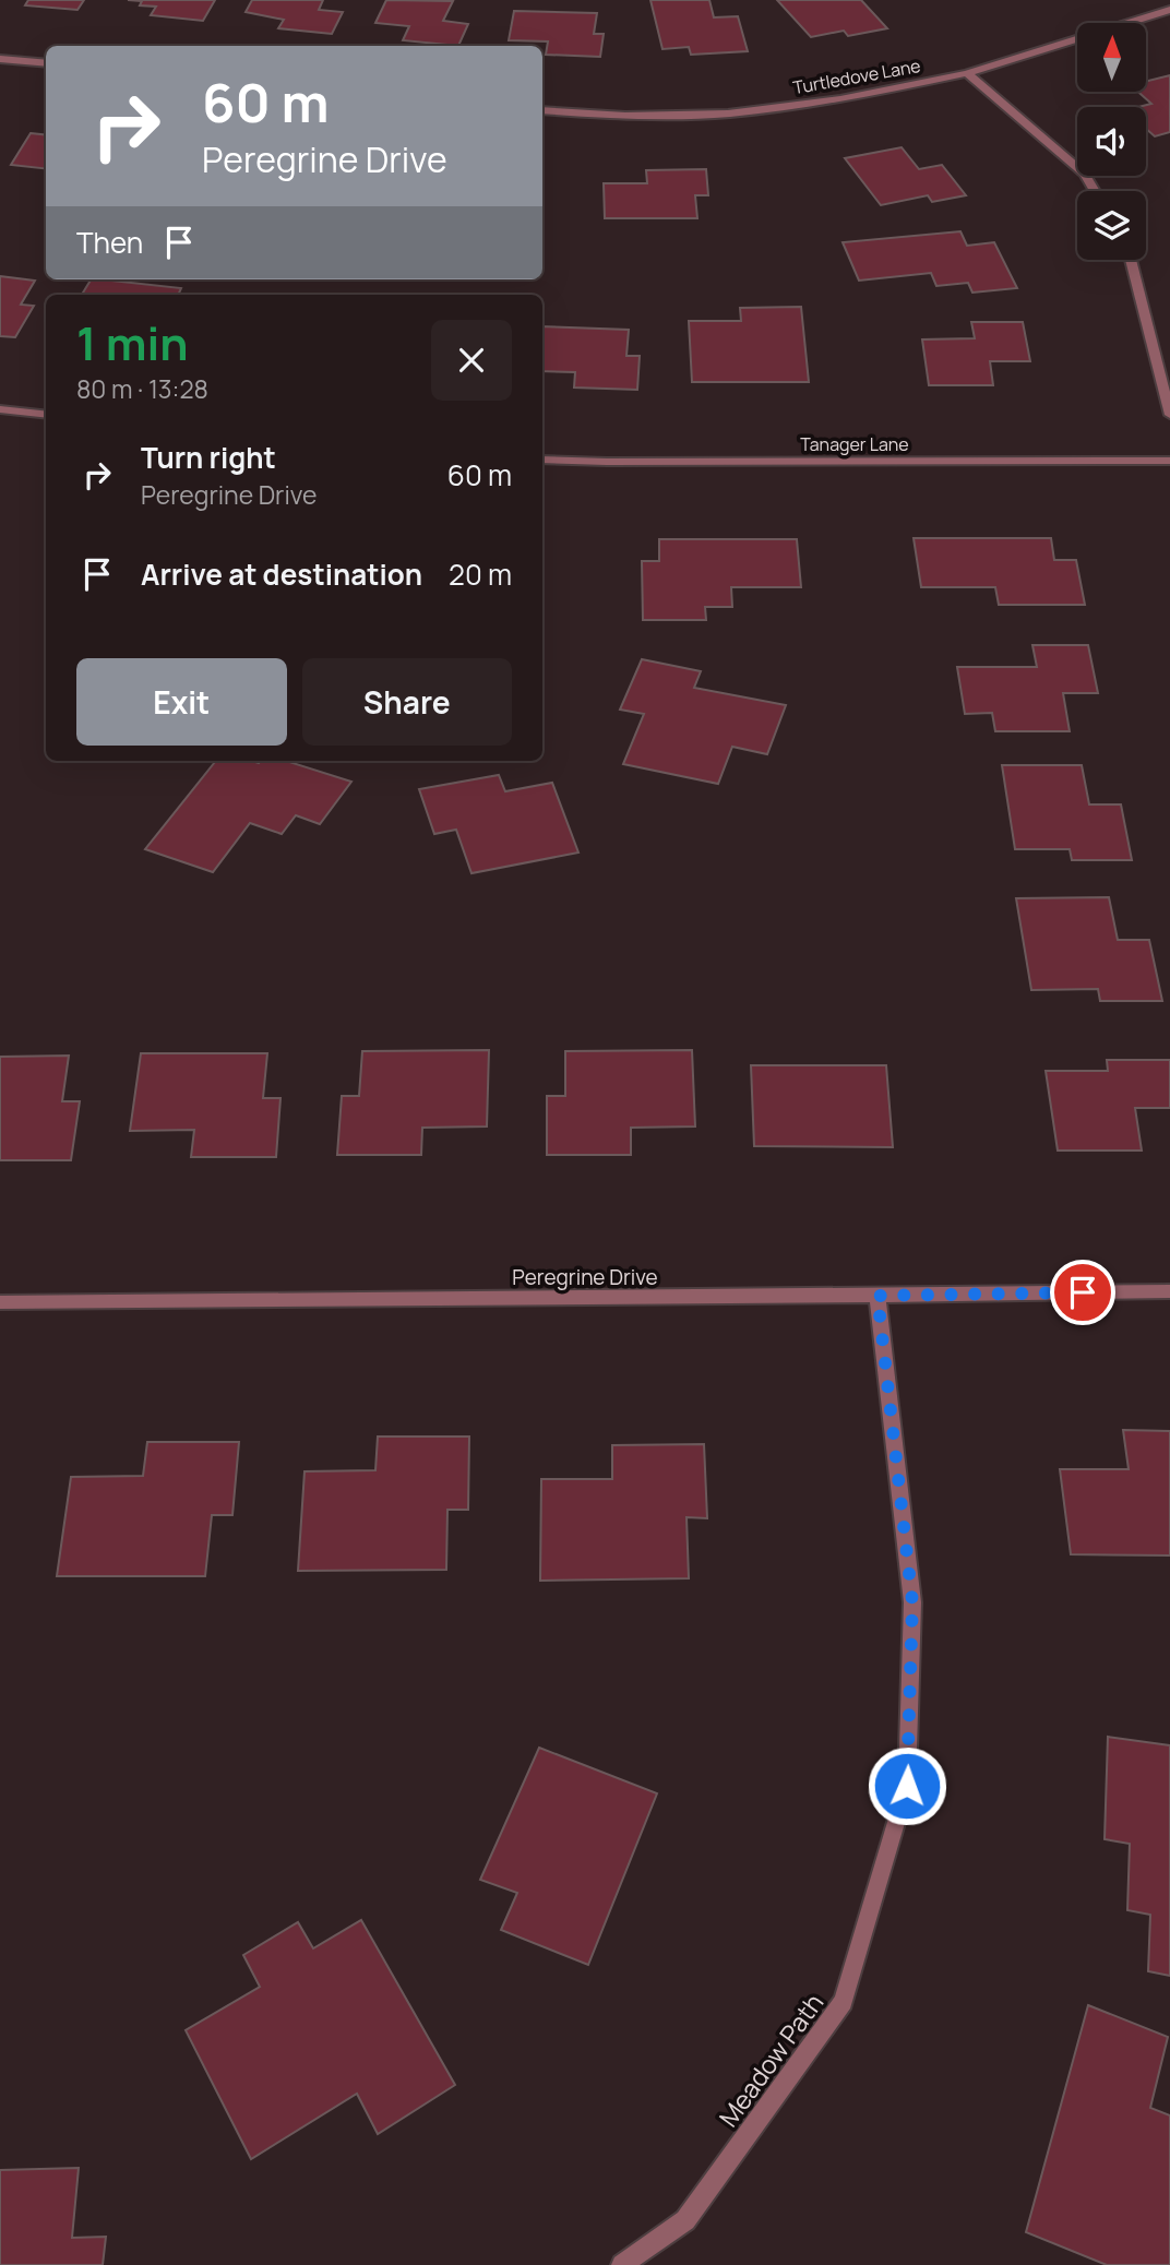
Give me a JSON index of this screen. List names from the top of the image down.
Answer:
{
  "streets": {
    "street": [
      "Turtledove Lane",
      "Tanager Lane",
      "Peregrine Drive",
      "Meadow Path"
    ]
  },
  "crossings": [
    ["Peregrine Drive", "Meadow Path"]
  ],
  "north": "top",
  "page": {
    "turn": ["60 m", "Peregrine Drive"],
    "then": "Then",
    "heading": ["1 min", "80 m · 13:28"],
    "list": [
      {
        "name": "Turn right",
        "note": "Peregrine Drive",
        "value": "60 m"
      },
      {
        "name": "Arrive at destination",
        "value": "20 m"
      }
    ],
    "buttons": ["Exit", "Share"]
  }
}
